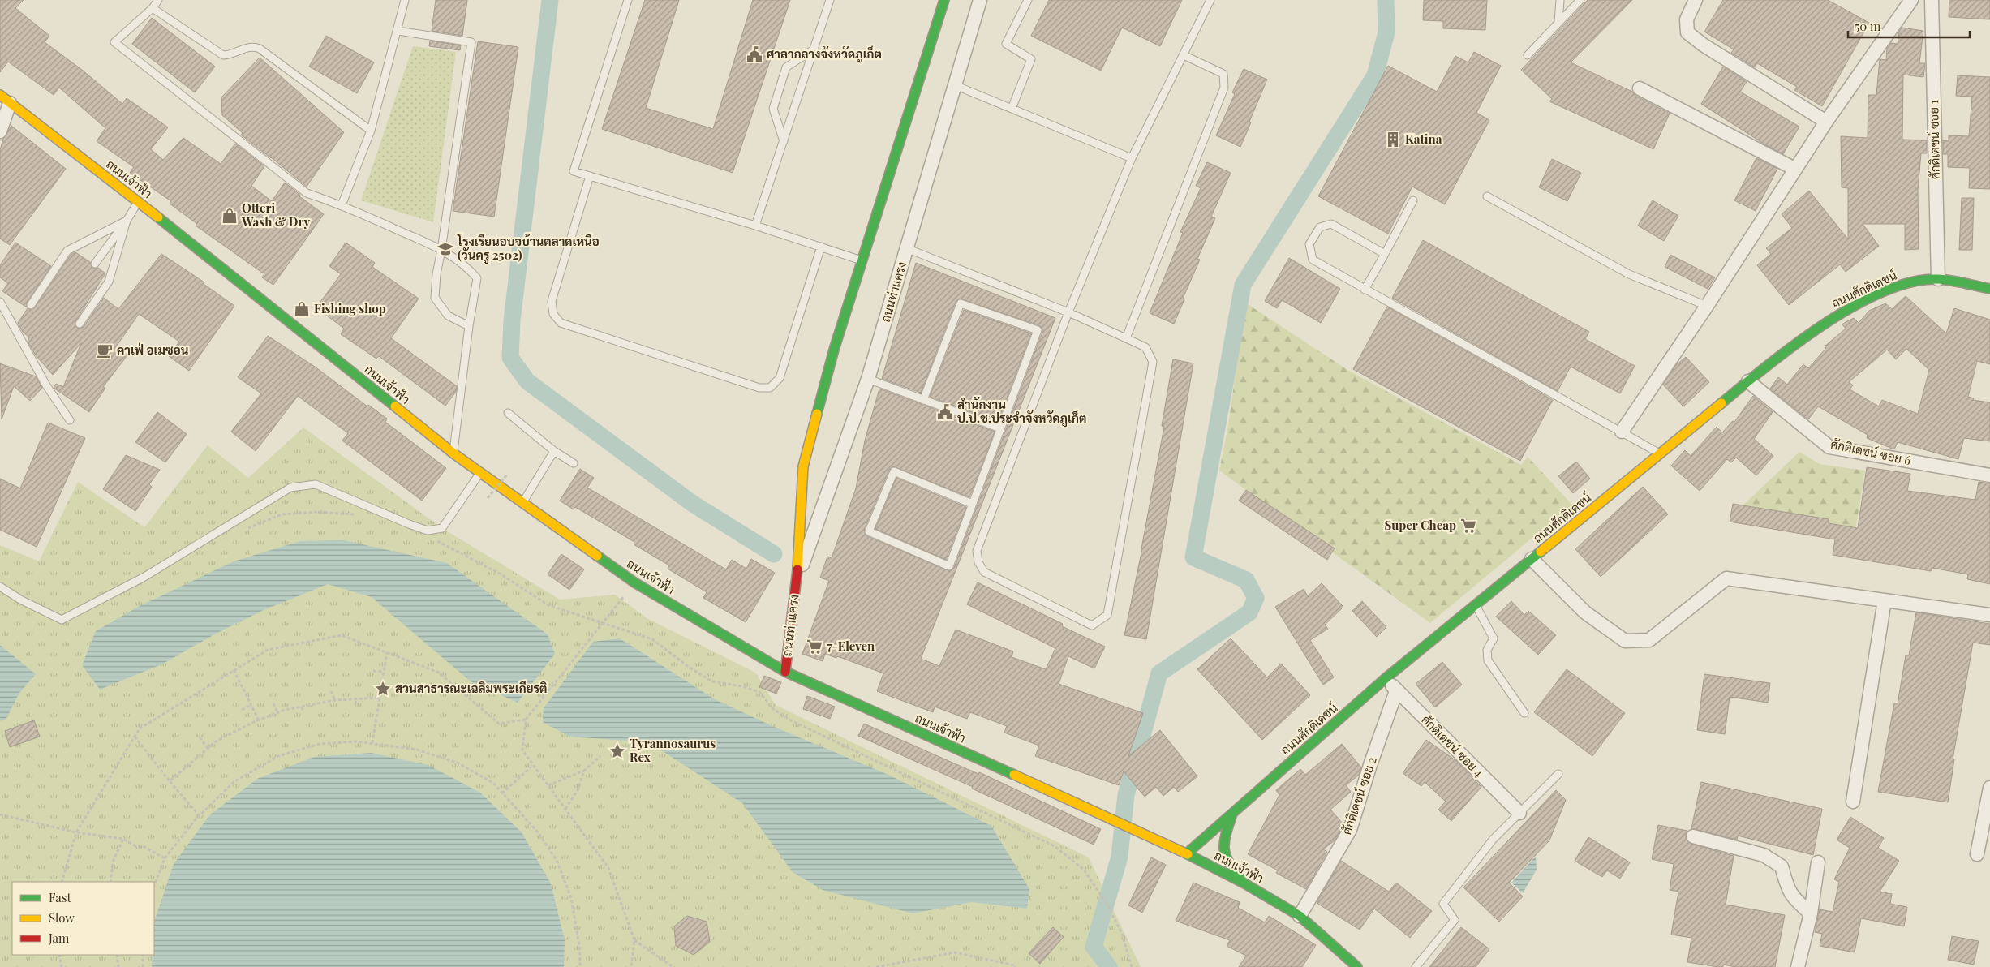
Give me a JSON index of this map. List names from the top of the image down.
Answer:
{
  "streets": {
    "main road": ["ถนนเจ้าฟ้า", "ถนนศักดิเดชน์", "ถนนท่าแครง"],
    "street": [
      "ศักดิเดชน์ ซอย 1",
      "ศักดิเดชน์ ซอย 6",
      "ศักดิเดชน์ ซอย 4",
      "ศักดิเดชน์ ซอย 2"
    ]
  },
  "crossings": [
    ["ศักดิเดชน์ ซอย 1", "ถนนศักดิเดชน์"],
    ["ถนนเจ้าฟ้า", "ถนนศักดิเดชน์"],
    ["ถนนเจ้าฟ้า", "ถนนท่าแครง"],
    ["ถนนเจ้าฟ้า", "ศักดิเดชน์ ซอย 2"],
    ["ถนนศักดิเดชน์", "ศักดิเดชน์ ซอย 6"],
    ["ถนนศักดิเดชน์", "ศักดิเดชน์ ซอย 4"],
    ["ศักดิเดชน์ ซอย 4", "ศักดิเดชน์ ซอย 2"]
  ],
  "places": {
    "public building": ["ศาลากลางจังหวัดภูเก็ต", "สำนักงาน ป.ป.ช.ประจำจังหวัดภูเก็ต"],
    "building": ["Katina"],
    "shop": ["Otteri Wash & Dry", "Fishing shop"],
    "school or university": ["โรงเรียนอบจบ้านตลาดเหนือ (วันครู 2502)"],
    "cafe": ["คาเฟ่ อเมซอน"],
    "supermarket": ["Super Cheap", "7-Eleven"],
    "place": ["สวนสาธารณะเฉลิมพระเกียรติ", "Tyrannosaurus Rex"]
  },
  "legend": ["Fast", "Slow", "Jam"],
  "scale_bar": "50 m"
}
